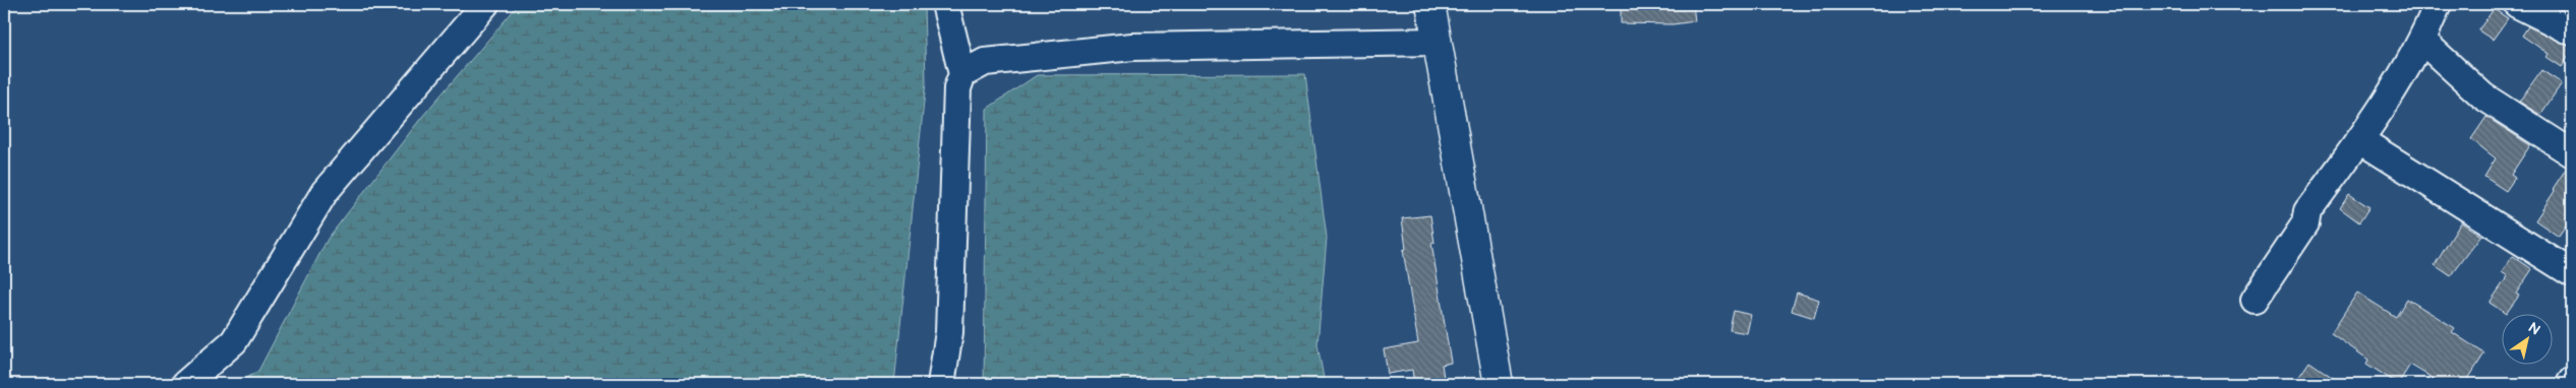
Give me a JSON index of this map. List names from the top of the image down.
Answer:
{
  "north": "top right"
}
